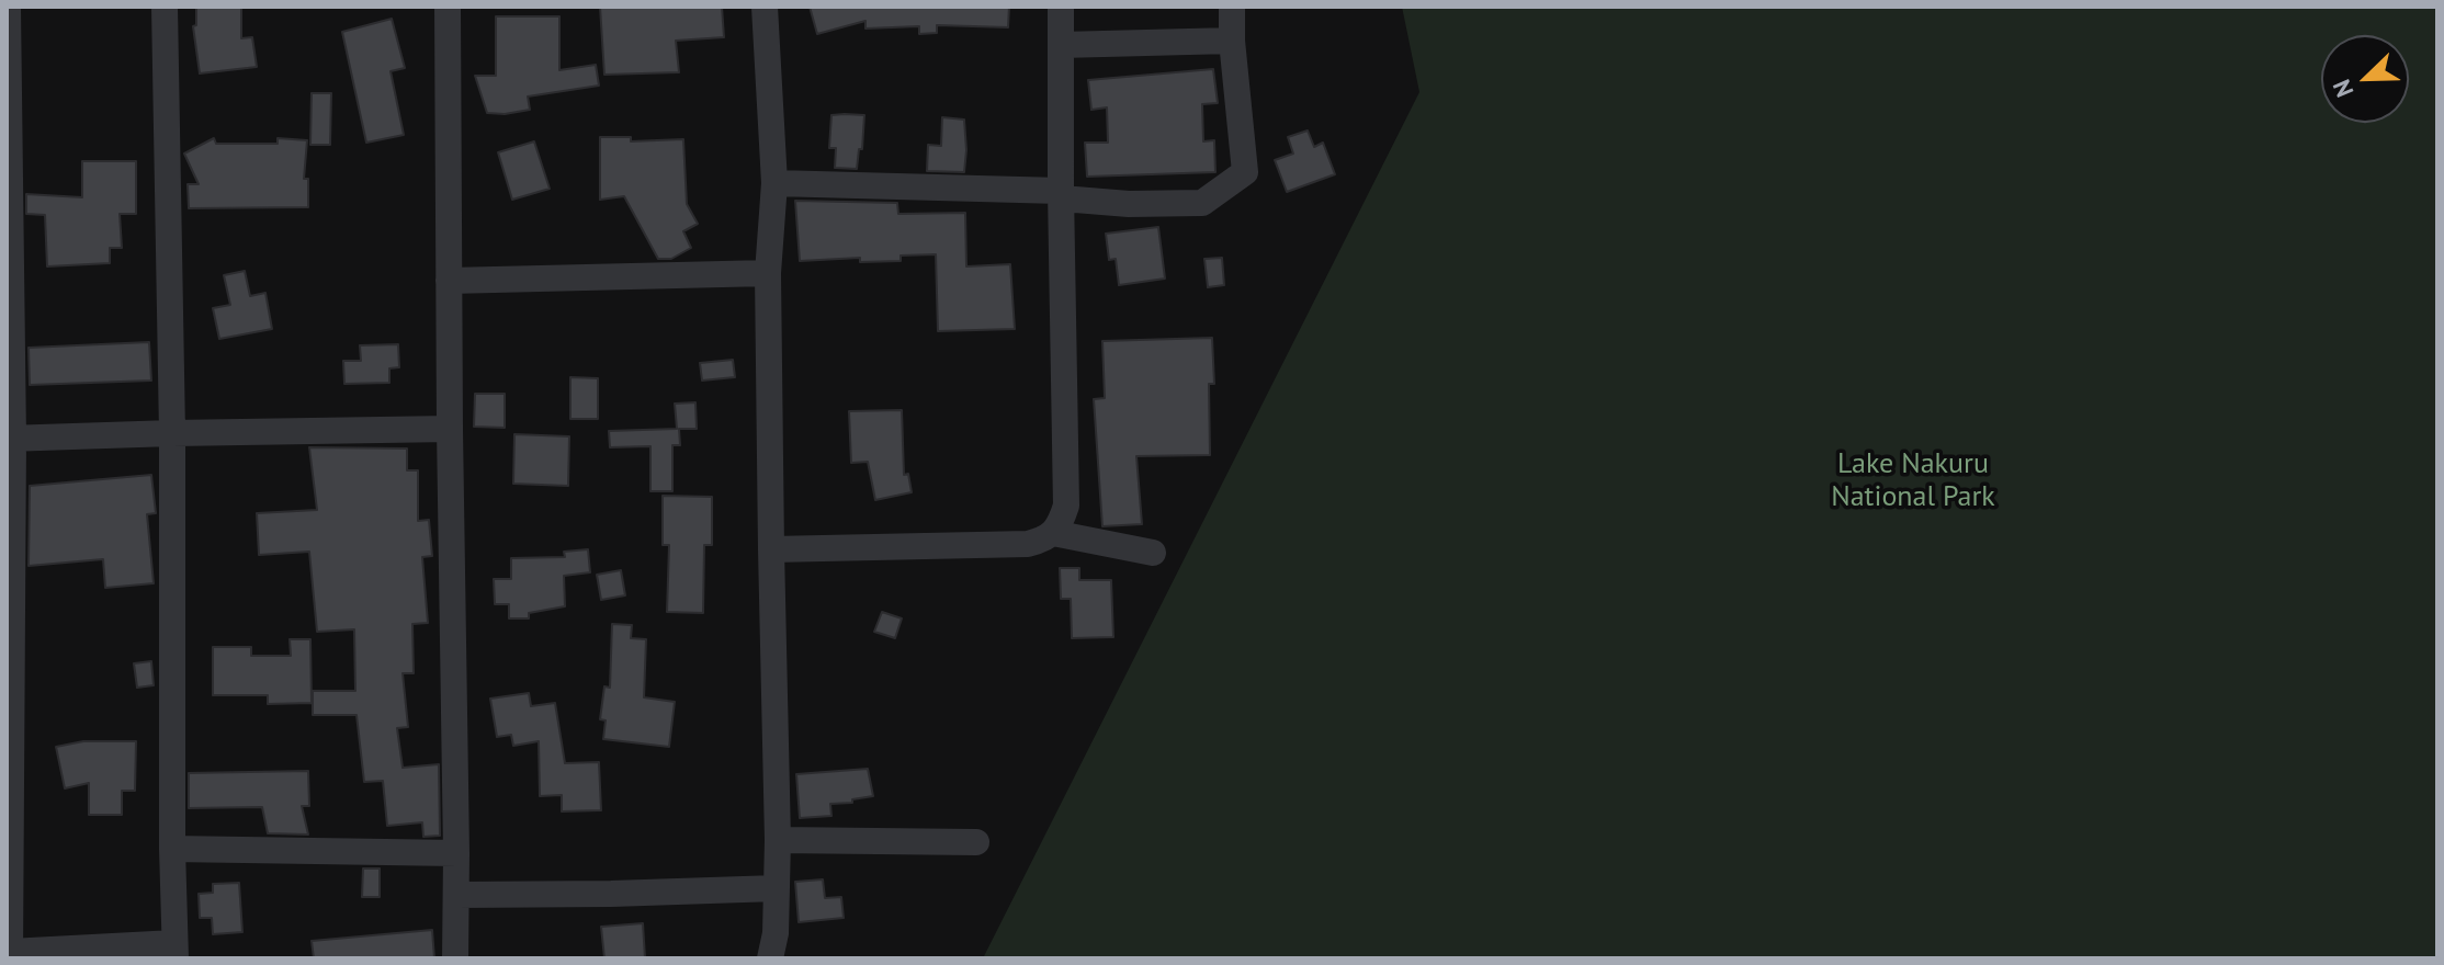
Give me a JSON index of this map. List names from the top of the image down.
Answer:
{
  "parks": ["Lake Nakuru National Park"],
  "north": "bottom left"
}
